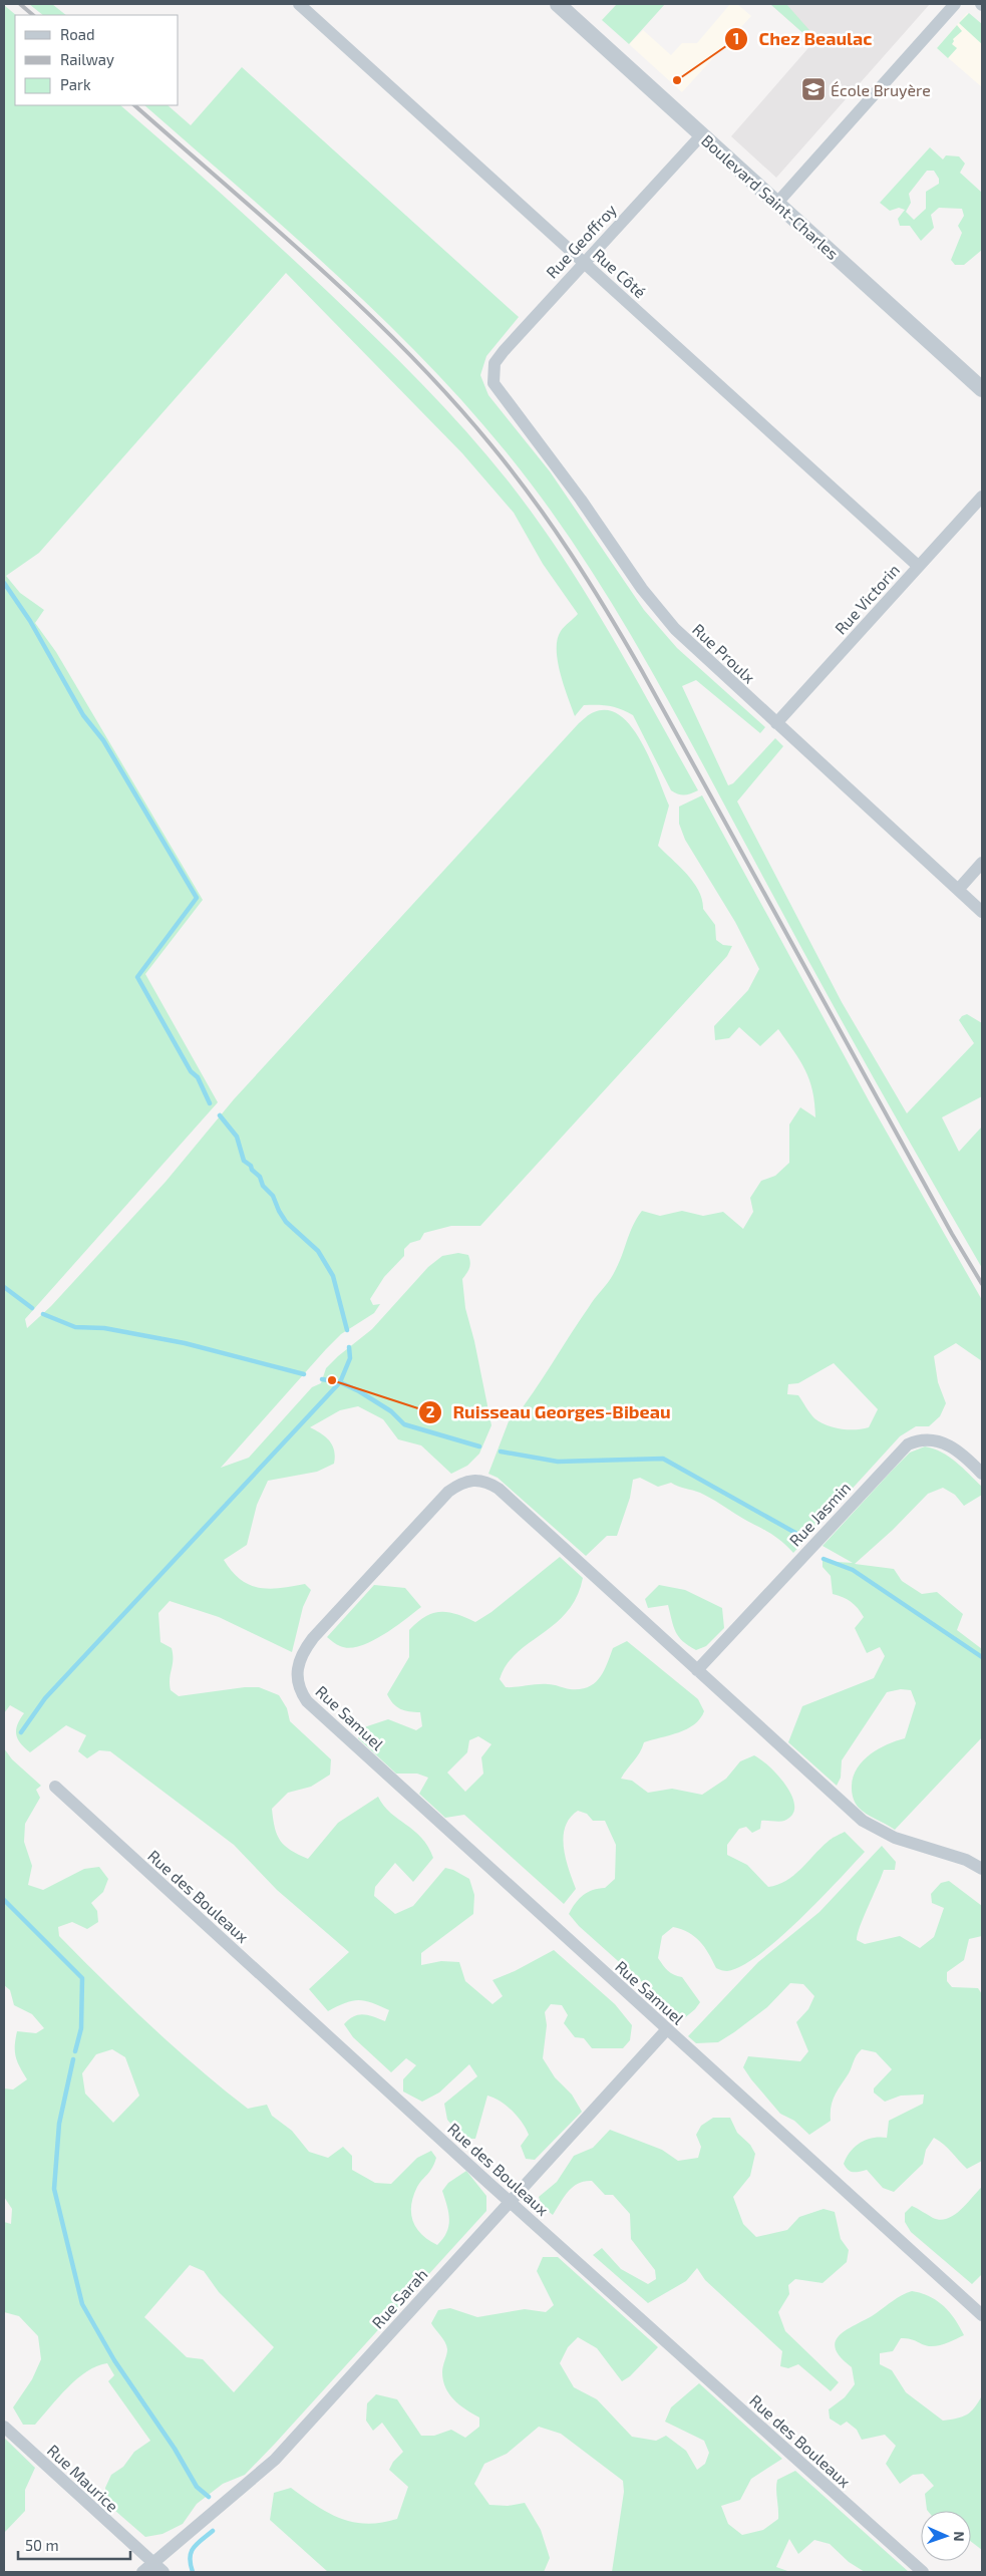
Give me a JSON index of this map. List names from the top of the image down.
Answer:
{
  "streets": {
    "street": [
      "Boulevard Saint-Charles",
      "Rue Geoffroy",
      "Rue Côté",
      "Rue Victorin",
      "Rue Proulx",
      "Rue Jasmin",
      "Rue Samuel",
      "Rue des Bouleaux",
      "Rue Sarah",
      "Rue Maurice"
    ]
  },
  "crossings": [
    ["Boulevard Saint-Charles", "Rue Geoffroy"],
    ["Rue Geoffroy", "Rue Côté"],
    ["Rue Geoffroy", "Rue Proulx"],
    ["Rue Côté", "Rue Victorin"],
    ["Rue Victorin", "Rue Proulx"],
    ["Rue Jasmin", "Rue Samuel"],
    ["Rue Samuel", "Rue Sarah"],
    ["Rue des Bouleaux", "Rue Sarah"],
    ["Rue Sarah", "Rue Maurice"]
  ],
  "places": {
    "other": ["Chez Beaulac", "Ruisseau Georges-Bibeau"],
    "school or university": ["École Bruyère"]
  },
  "legend": ["Road", "Railway", "Park"],
  "scale_bar": "50 m",
  "north": "right"
}
